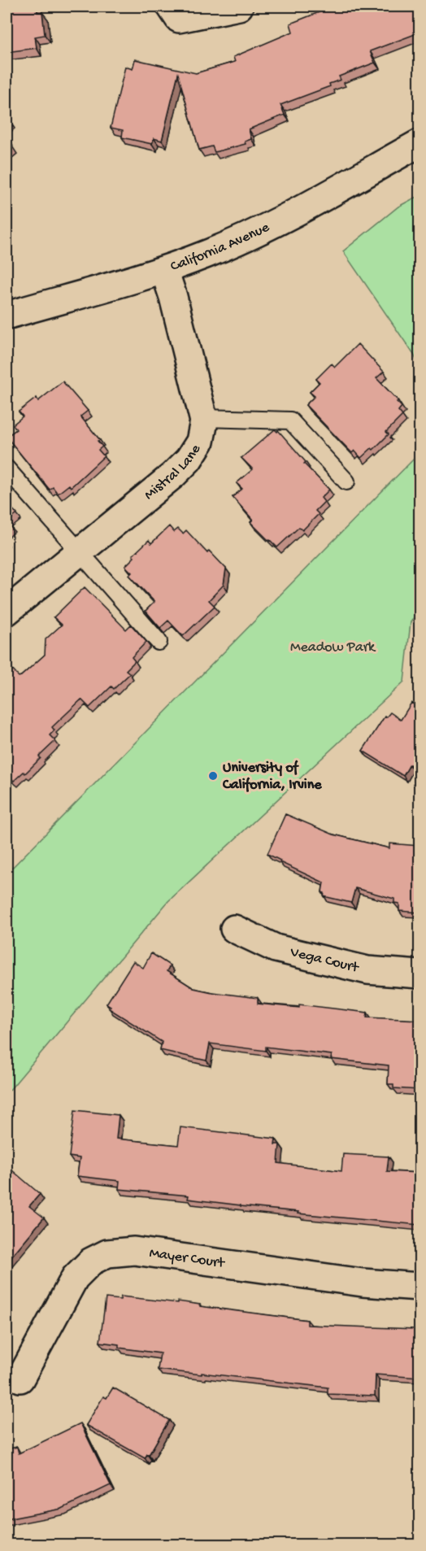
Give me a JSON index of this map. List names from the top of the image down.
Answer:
{
  "streets": {
    "street": [
      "California Avenue",
      "Mistral Lane",
      "Vega Court",
      "Mayer Court"
    ]
  },
  "crossings": [
    ["California Avenue", "Mistral Lane"]
  ],
  "parks": ["Meadow Park"],
  "places": ["University of California, Irvine"]
}
